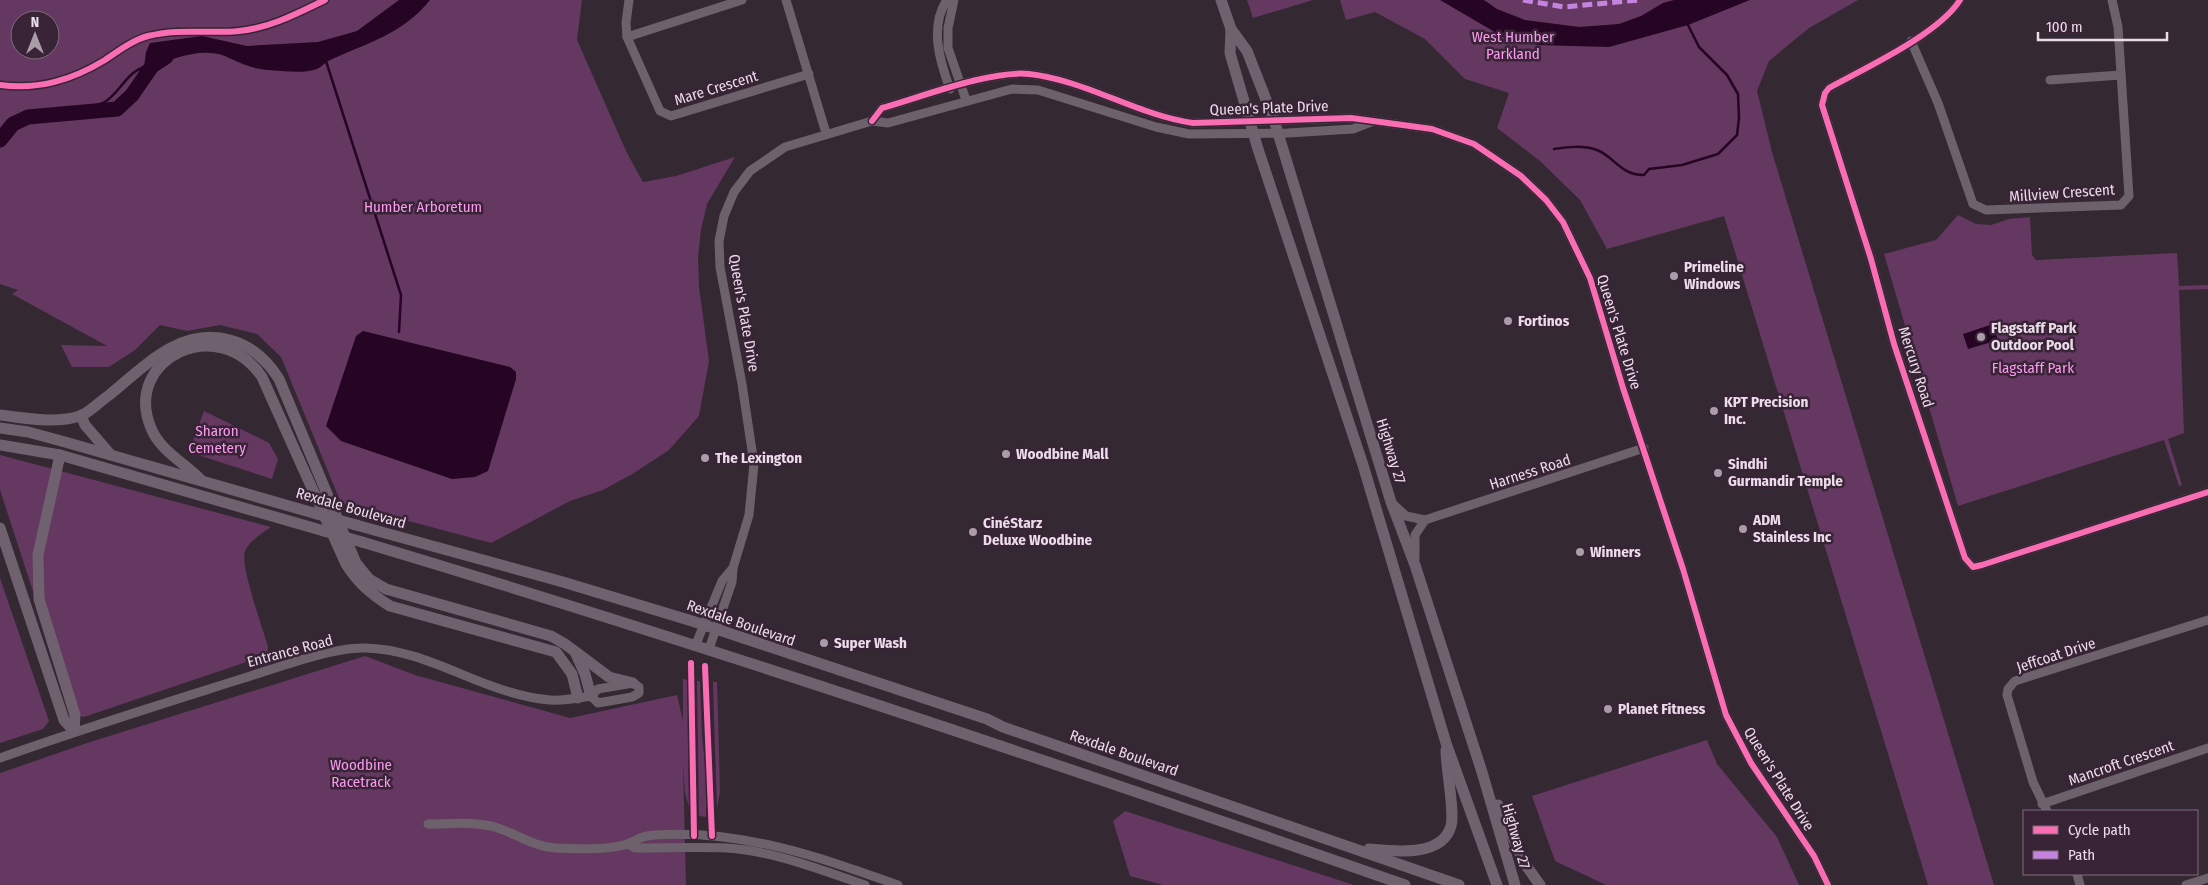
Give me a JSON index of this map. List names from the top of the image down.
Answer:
{
  "streets": {
    "main road": ["Highway 27", "Rexdale Boulevard"],
    "street": [
      "Mare Crescent",
      "Queen's Plate Drive",
      "Millview Crescent",
      "Mercury Road",
      "Harness Road",
      "Entrance Road",
      "Jeffcoat Drive",
      "Mancroft Crescent"
    ]
  },
  "crossings": [
    ["Queen's Plate Drive", "Highway 27"],
    ["Queen's Plate Drive", "Harness Road"],
    ["Queen's Plate Drive", "Rexdale Boulevard"],
    ["Millview Crescent", "Mercury Road"],
    ["Jeffcoat Drive", "Mancroft Crescent"]
  ],
  "parks": [
    "West Humber Parkland",
    "Humber Arboretum",
    "Flagstaff Park",
    "Sharon Cemetery",
    "Woodbine Racetrack"
  ],
  "places": [
    "Primeline Windows",
    "Fortinos",
    "Flagstaff Park Outdoor Pool",
    "KPT Precision Inc.",
    "Woodbine Mall",
    "The Lexington",
    "Sindhi Gurmandir Temple",
    "ADM Stainless Inc",
    "CinéStarz Deluxe Woodbine",
    "Winners",
    "Super Wash",
    "Planet Fitness"
  ],
  "legend": ["Cycle path", "Path"],
  "scale_bar": "100 m",
  "north": "top"
}
